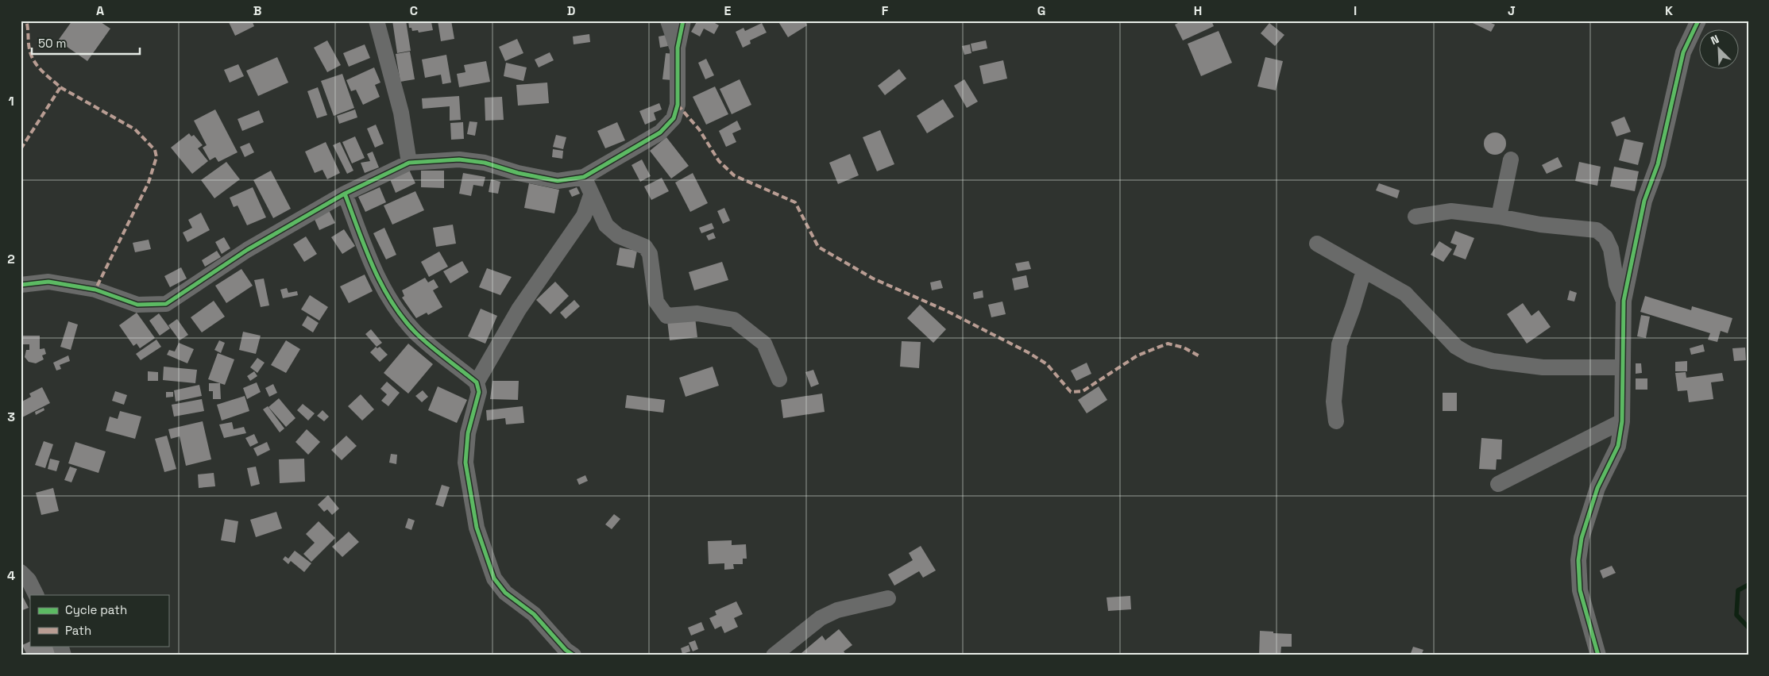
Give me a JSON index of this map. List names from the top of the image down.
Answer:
{
  "legend": ["Cycle path", "Path"],
  "scale_bar": "50 m",
  "north": "top left",
  "grid": {
    "columns": [
      "A",
      "B",
      "C",
      "D",
      "E",
      "F",
      "G",
      "H",
      "I",
      "J",
      "K"
    ],
    "rows": [
      "1",
      "2",
      "3",
      "4"
    ]
  }
}
